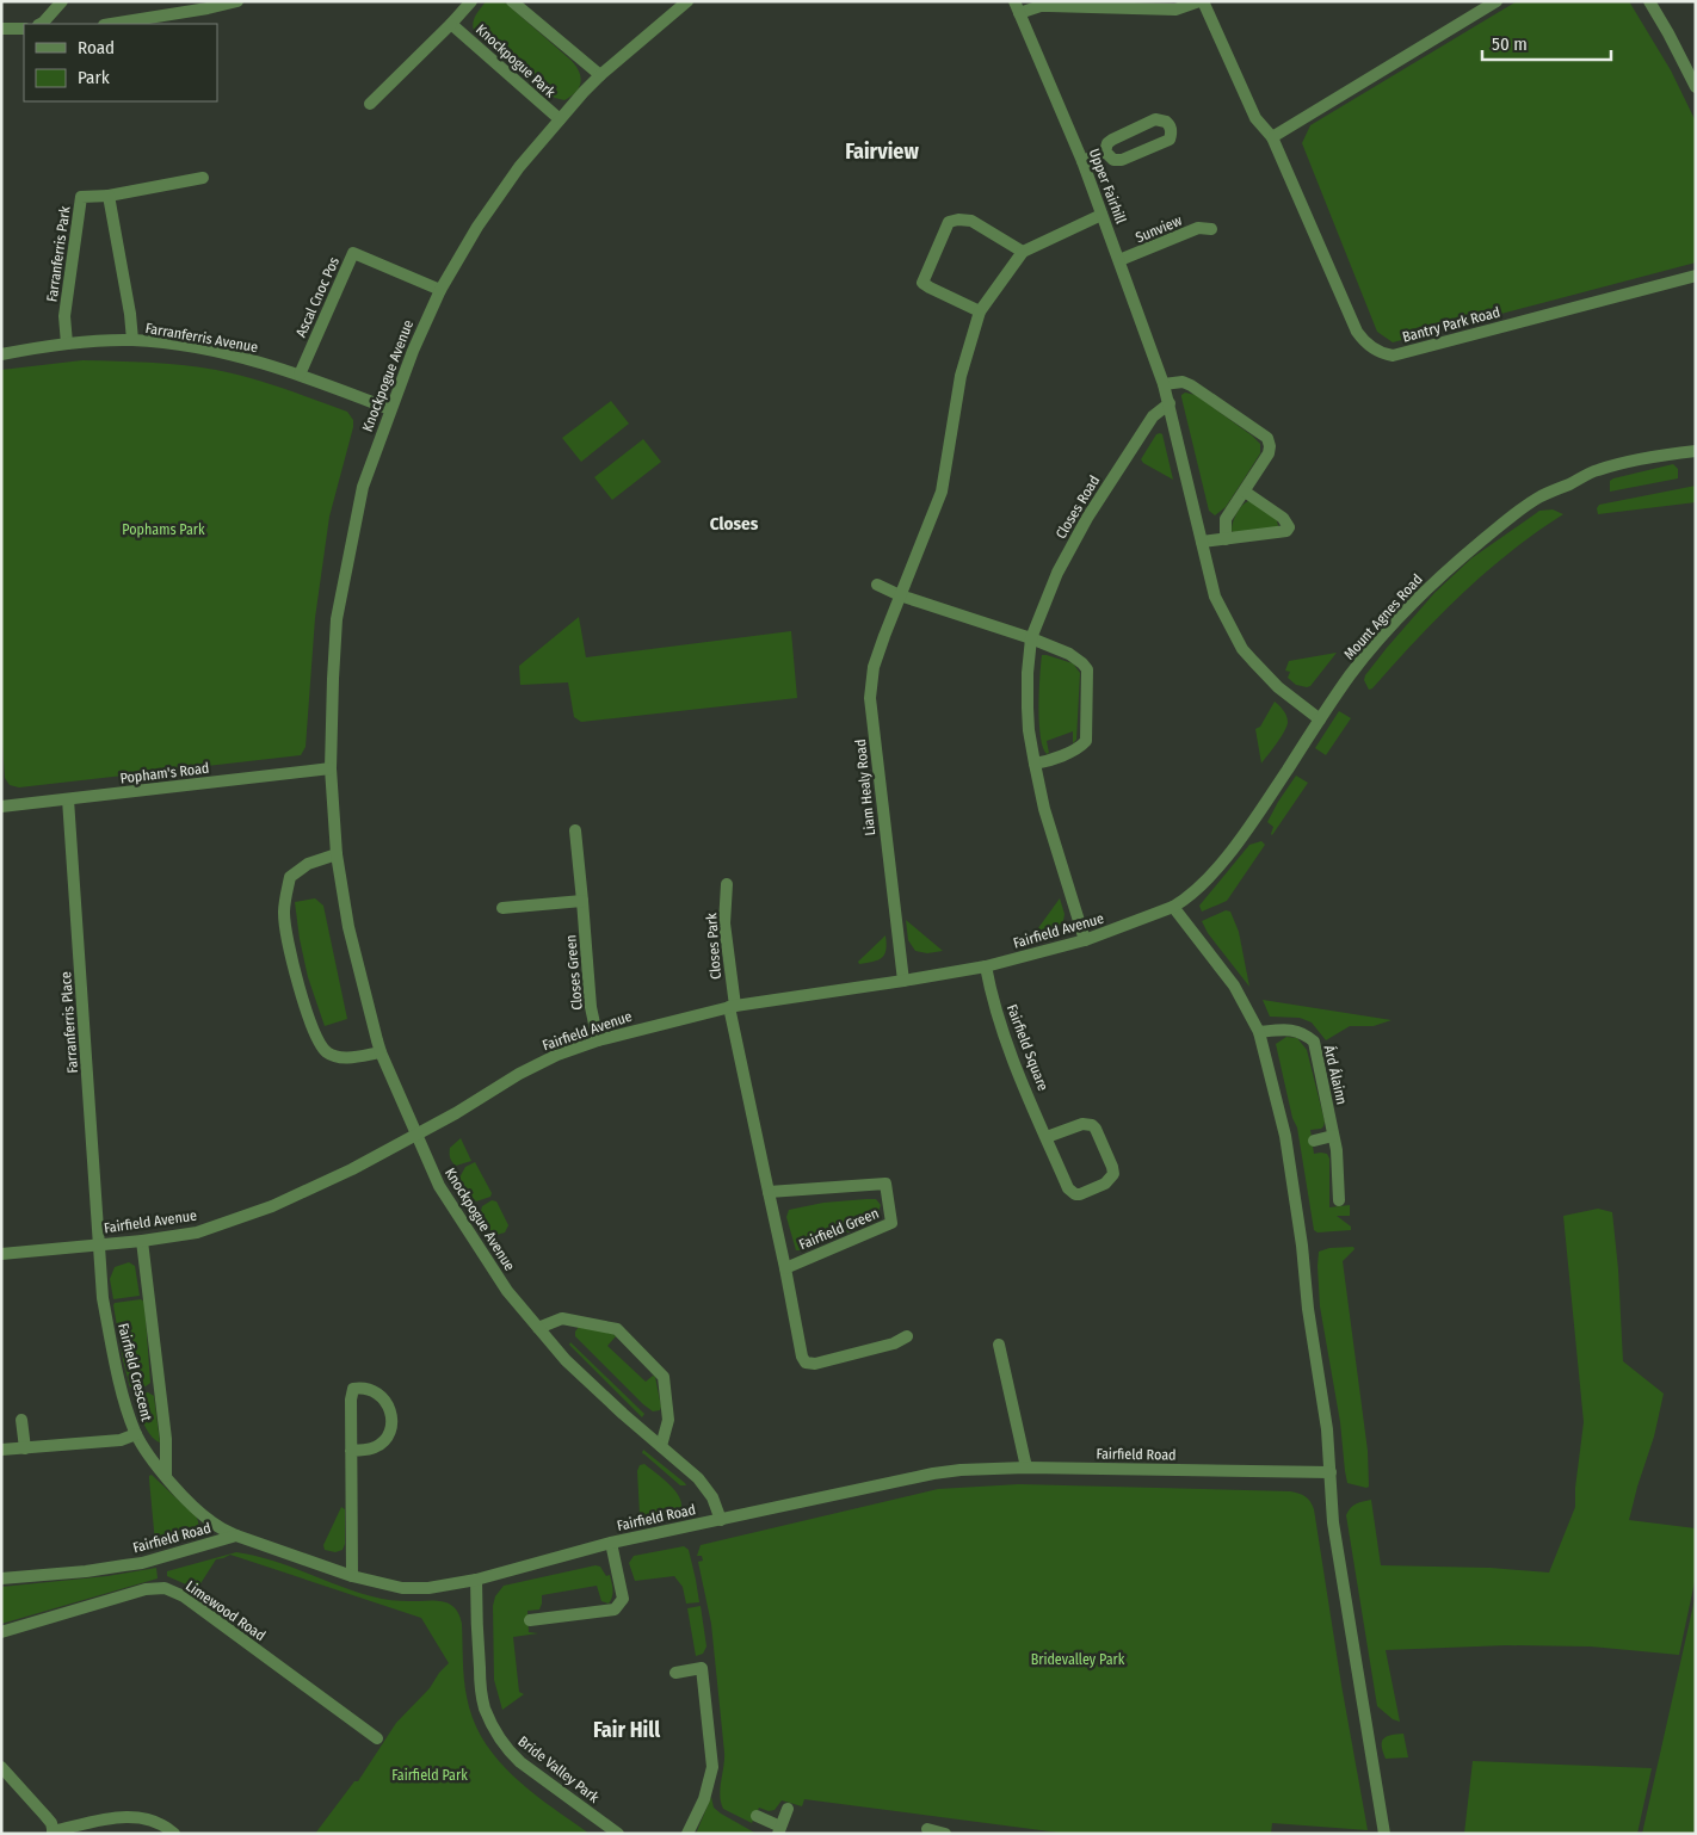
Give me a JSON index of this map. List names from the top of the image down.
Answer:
{
  "streets": {
    "street": [
      "Knockpogue Park",
      "Upper Fairhill",
      "Sunview",
      "Farranferris Park",
      "Ascal Cnoc Pos",
      "Bantry Park Road",
      "Farranferris Avenue",
      "Knockpogue Avenue",
      "Closes Road",
      "Mount Agnes Road",
      "Popham's Road",
      "Liam Healy Road",
      "Fairfield Avenue",
      "Closes Park",
      "Closes Green",
      "Farranferris Place",
      "Fairfield Square",
      "Árd Álainn",
      "Fairfield Green",
      "Fairfield Crescent",
      "Fairfield Road",
      "Limewood Road",
      "Bride Valley Park"
    ]
  },
  "crossings": [
    ["Knockpogue Park", "Knockpogue Avenue"],
    ["Upper Fairhill", "Sunview"],
    ["Upper Fairhill", "Closes Road"],
    ["Upper Fairhill", "Mount Agnes Road"],
    ["Upper Fairhill", "Liam Healy Road"],
    ["Farranferris Park", "Farranferris Avenue"],
    ["Ascal Cnoc Pos", "Farranferris Avenue"],
    ["Ascal Cnoc Pos", "Knockpogue Avenue"],
    ["Farranferris Avenue", "Knockpogue Avenue"],
    ["Knockpogue Avenue", "Popham's Road"],
    ["Knockpogue Avenue", "Fairfield Avenue"],
    ["Knockpogue Avenue", "Fairfield Road"],
    ["Closes Road", "Fairfield Avenue"],
    ["Mount Agnes Road", "Fairfield Avenue"],
    ["Popham's Road", "Farranferris Place"],
    ["Liam Healy Road", "Fairfield Avenue"],
    ["Fairfield Avenue", "Closes Park"],
    ["Fairfield Avenue", "Closes Green"],
    ["Fairfield Avenue", "Farranferris Place"],
    ["Fairfield Avenue", "Fairfield Square"],
    ["Fairfield Avenue", "Fairfield Green"],
    ["Fairfield Avenue", "Fairfield Crescent"],
    ["Closes Park", "Fairfield Green"],
    ["Farranferris Place", "Fairfield Crescent"],
    ["Fairfield Crescent", "Fairfield Road"],
    ["Fairfield Road", "Bride Valley Park"]
  ],
  "districts": ["Fairview", "Closes", "Fair Hill"],
  "parks": ["Pophams Park", "Bridevalley Park", "Fairfield Park"],
  "legend": ["Road", "Park"],
  "scale_bar": "50 m"
}
